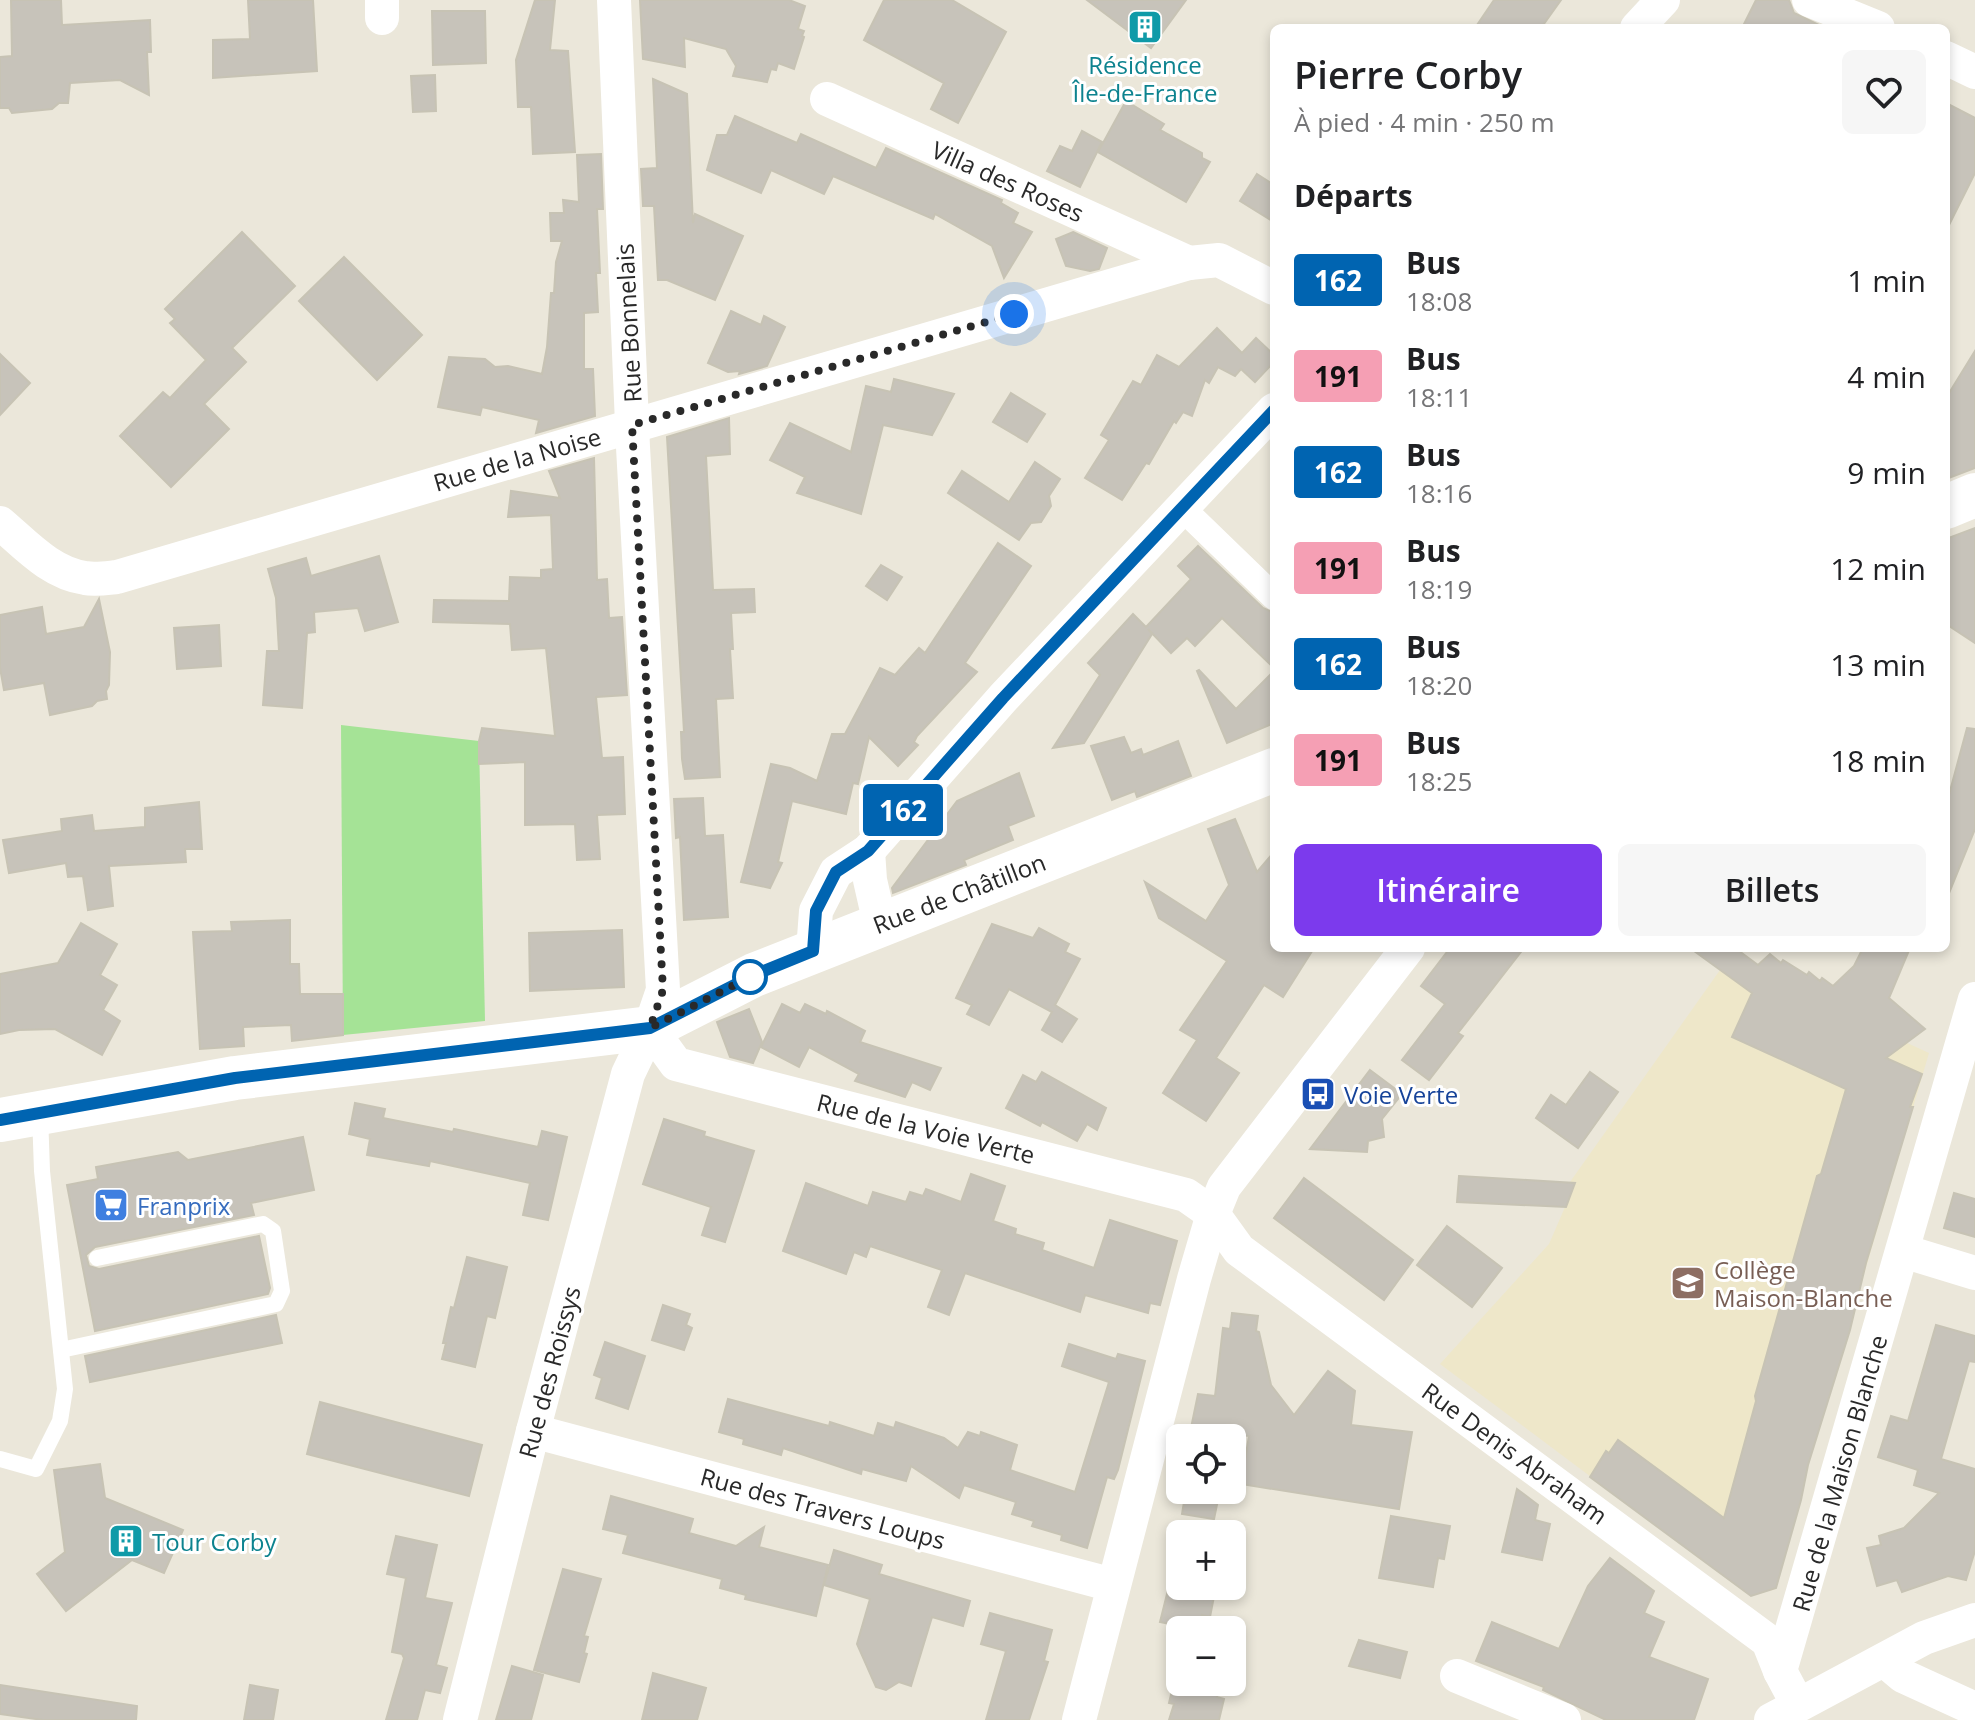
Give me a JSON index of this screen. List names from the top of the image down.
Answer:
{
  "streets": {
    "main road": ["Rue de Châtillon"],
    "street": [
      "Villa des Roses",
      "Rue Bonnelais",
      "Rue de la Noise",
      "Rue de la Voie Verte",
      "Rue des Roissys",
      "Rue Denis Abraham",
      "Rue de la Maison Blanche",
      "Rue des Travers Loups"
    ]
  },
  "crossings": [
    ["Villa des Roses", "Rue de la Noise"],
    ["Rue Bonnelais", "Rue de la Noise"],
    ["Rue Bonnelais", "Rue de Châtillon"],
    ["Rue Bonnelais", "Rue de la Voie Verte"],
    ["Rue Bonnelais", "Rue des Roissys"],
    ["Rue de Châtillon", "Rue de la Voie Verte"],
    ["Rue de Châtillon", "Rue des Roissys"],
    ["Rue de la Voie Verte", "Rue des Roissys"],
    ["Rue de la Voie Verte", "Rue Denis Abraham"],
    ["Rue des Roissys", "Rue des Travers Loups"],
    ["Rue Denis Abraham", "Rue de la Maison Blanche"]
  ],
  "places": {
    "building": ["Résidence Île-de-France", "Tour Corby"],
    "bus stop": ["Voie Verte"],
    "supermarket": ["Franprix"],
    "school or university": ["Collège Maison-Blanche"]
  },
  "lines": ["bus line 162"],
  "page": {
    "on_map": "162",
    "heading": [
      ["Pierre Corby", "À pied · 4 min · 250 m"],
      "Départs"
    ],
    "list": [
      {
        "mark": "162",
        "name": "Bus",
        "note": "18:08",
        "value": "1 min"
      },
      {
        "mark": "191",
        "name": "Bus",
        "note": "18:11",
        "value": "4 min"
      },
      {
        "mark": "162",
        "name": "Bus",
        "note": "18:16",
        "value": "9 min"
      },
      {
        "mark": "191",
        "name": "Bus",
        "note": "18:19",
        "value": "12 min"
      },
      {
        "mark": "162",
        "name": "Bus",
        "note": "18:20",
        "value": "13 min"
      },
      {
        "mark": "191",
        "name": "Bus",
        "note": "18:25",
        "value": "18 min"
      }
    ],
    "buttons": ["Itinéraire", "Billets"],
    "map_buttons": ["+", "−"]
  }
}
